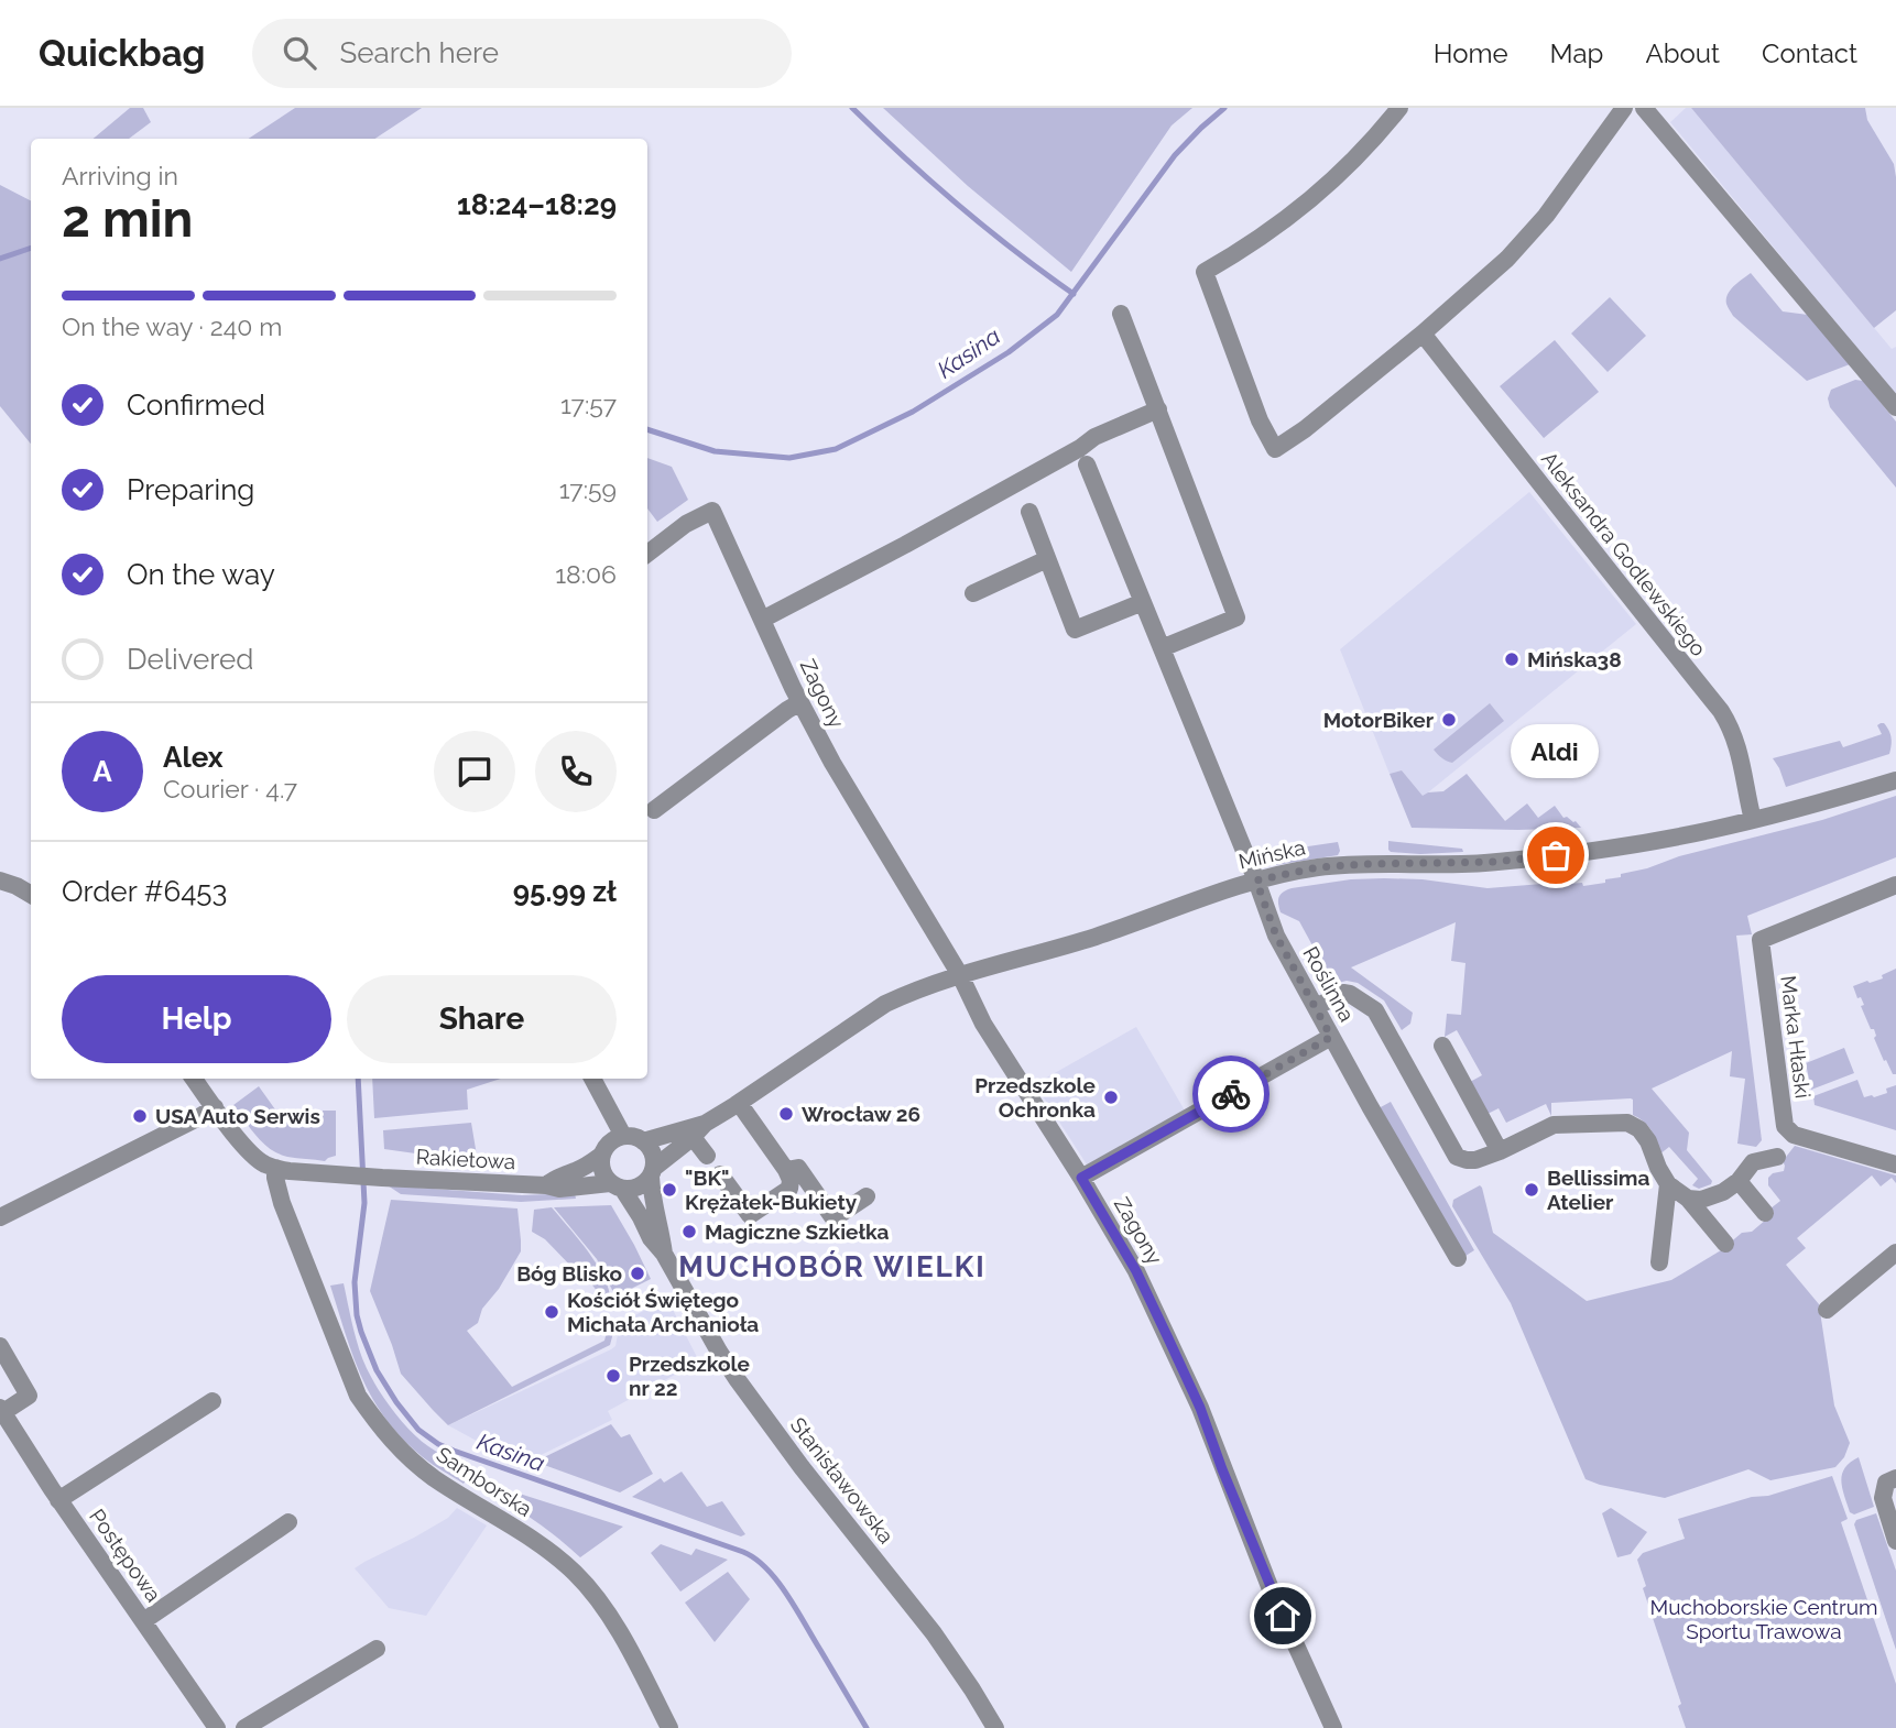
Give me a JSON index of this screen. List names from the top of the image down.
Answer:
{
  "streets": {
    "street": [
      "Aleksandra Godlewskiego",
      "Zagony",
      "Mińska",
      "Roślinna",
      "Marka Hłaski",
      "Rakietowa",
      "Stanisławowska",
      "Samborska",
      "Postępowa"
    ]
  },
  "crossings": [
    ["Aleksandra Godlewskiego", "Mińska"],
    ["Zagony", "Mińska"],
    ["Mińska", "Roślinna"],
    ["Mińska", "Rakietowa"],
    ["Mińska", "Stanisławowska"],
    ["Rakietowa", "Stanisławowska"],
    ["Rakietowa", "Samborska"]
  ],
  "districts": ["MUCHOBÓR WIELKI"],
  "water": ["Kasina"],
  "parks": ["Muchoborskie Centrum Sportu Trawowa"],
  "places": [
    "Mińska38",
    "MotorBiker",
    "Aldi",
    "Przedszkole Ochronka",
    "Wrocław 26",
    "USA Auto Serwis",
    "\"BK\" Krężałek-Bukiety",
    "Bellissima Atelier",
    "Magiczne Szkiełka",
    "Bóg Blisko",
    "Kościół Świętego Michała Archanioła",
    "Przedszkole nr 22"
  ],
  "page": {
    "header": "Quickbag",
    "search": "Search here",
    "nav": [
      "Home",
      "Map",
      "About",
      "Contact"
    ],
    "heading": ["2 min", "Arriving in", "18:24–18:29"],
    "panel": [
      "Alex",
      "Courier · 4.7",
      "Order #6453",
      "95.99 zł"
    ],
    "bar": "On the way · 240 m",
    "list": [
      ["Confirmed", "17:57"],
      ["Preparing", "17:59"],
      ["On the way", "18:06"],
      "Delivered"
    ],
    "bubble": "Aldi",
    "round": "A",
    "buttons": ["Help", "Share"]
  }
}
